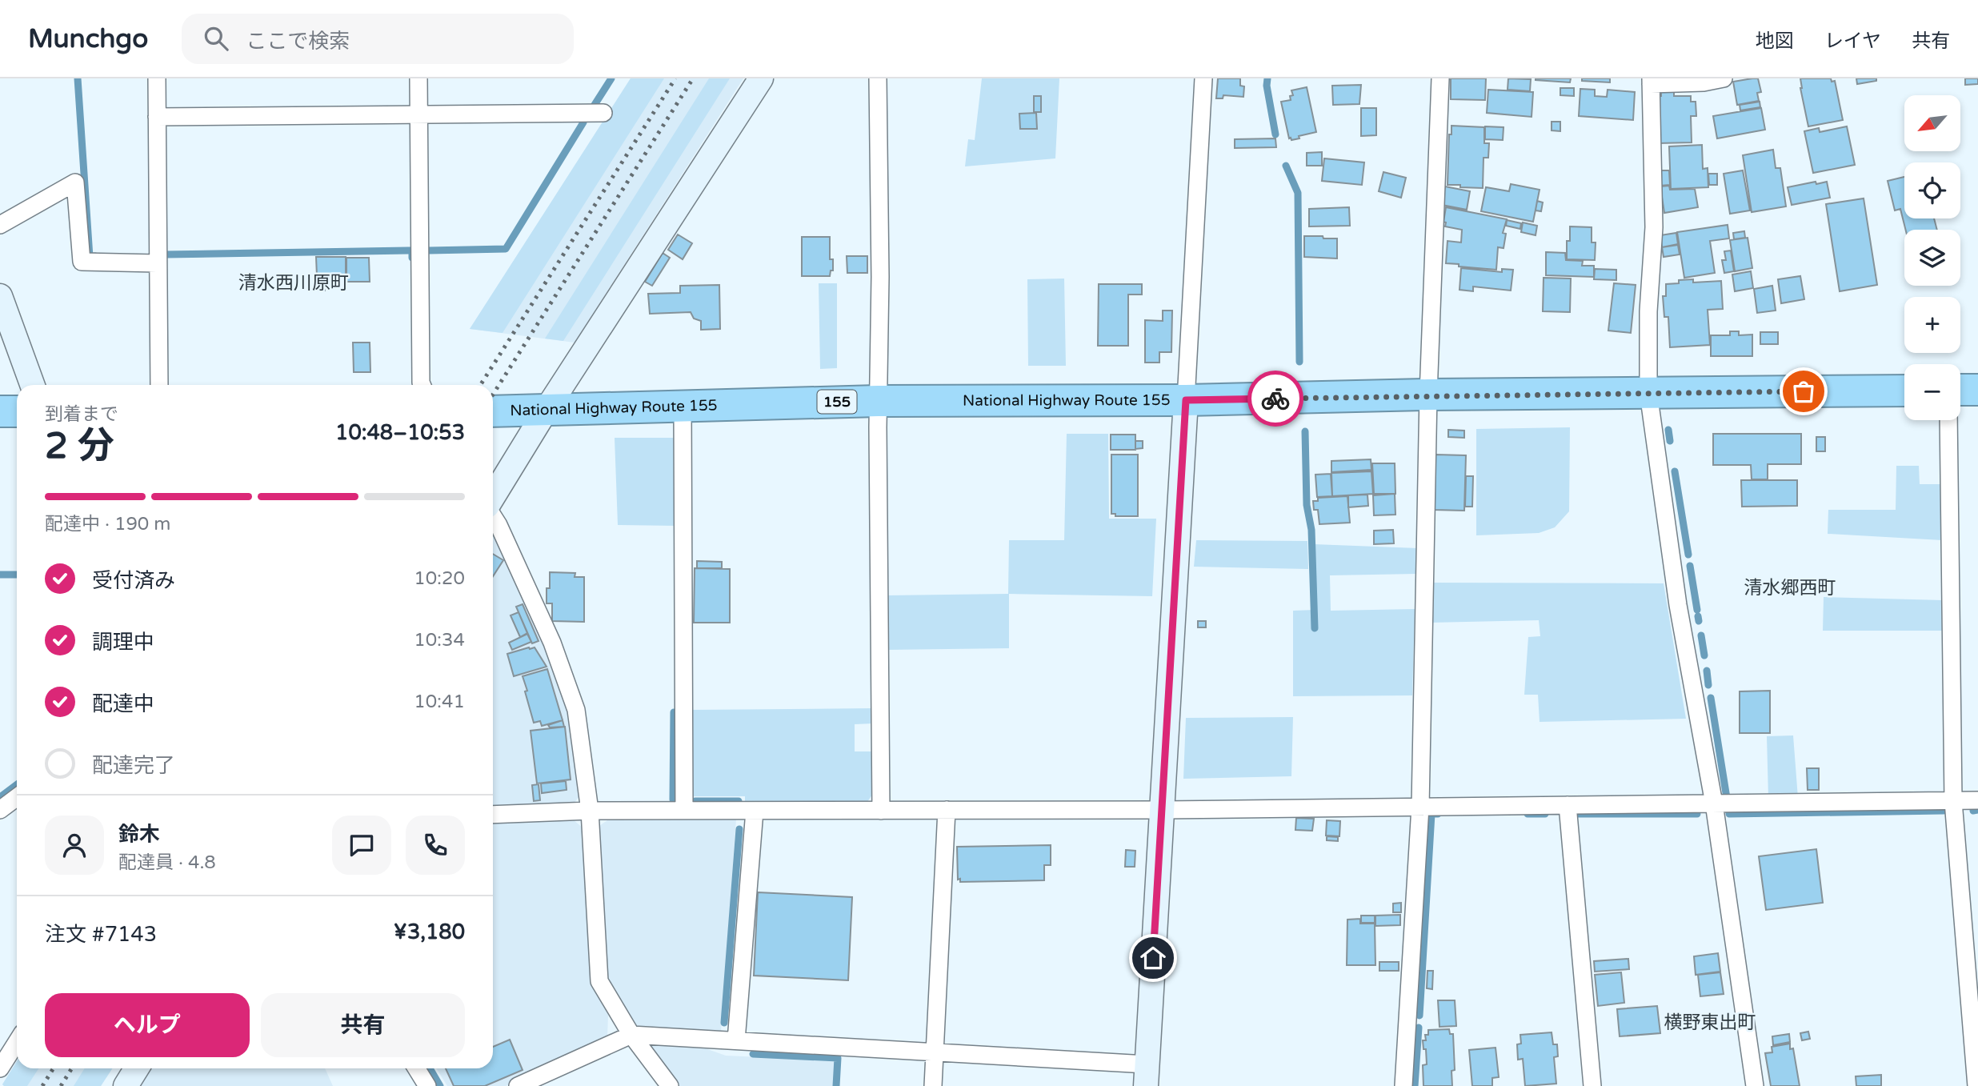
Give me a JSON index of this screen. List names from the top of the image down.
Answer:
{
  "streets": {
    "highway": ["National Highway Route 155", "155"]
  },
  "districts": ["清水西川原町", "清水郷西町", "横野東出町"],
  "north": "bottom left",
  "page": {
    "header": "Munchgo",
    "search": "ここで検索",
    "nav": ["地図", "レイヤ", "共有"],
    "map_buttons": ["+", "−"],
    "heading": ["2 分", "到着まで", "10:48–10:53"],
    "panel": [
      "鈴木",
      "配達員 · 4.8",
      "注文 #7143",
      "¥3,180"
    ],
    "bar": "配達中 · 190 m",
    "list": [
      ["受付済み", "10:20"],
      ["調理中", "10:34"],
      ["配達中", "10:41"],
      "配達完了"
    ],
    "buttons": ["ヘルプ", "共有"]
  }
}
